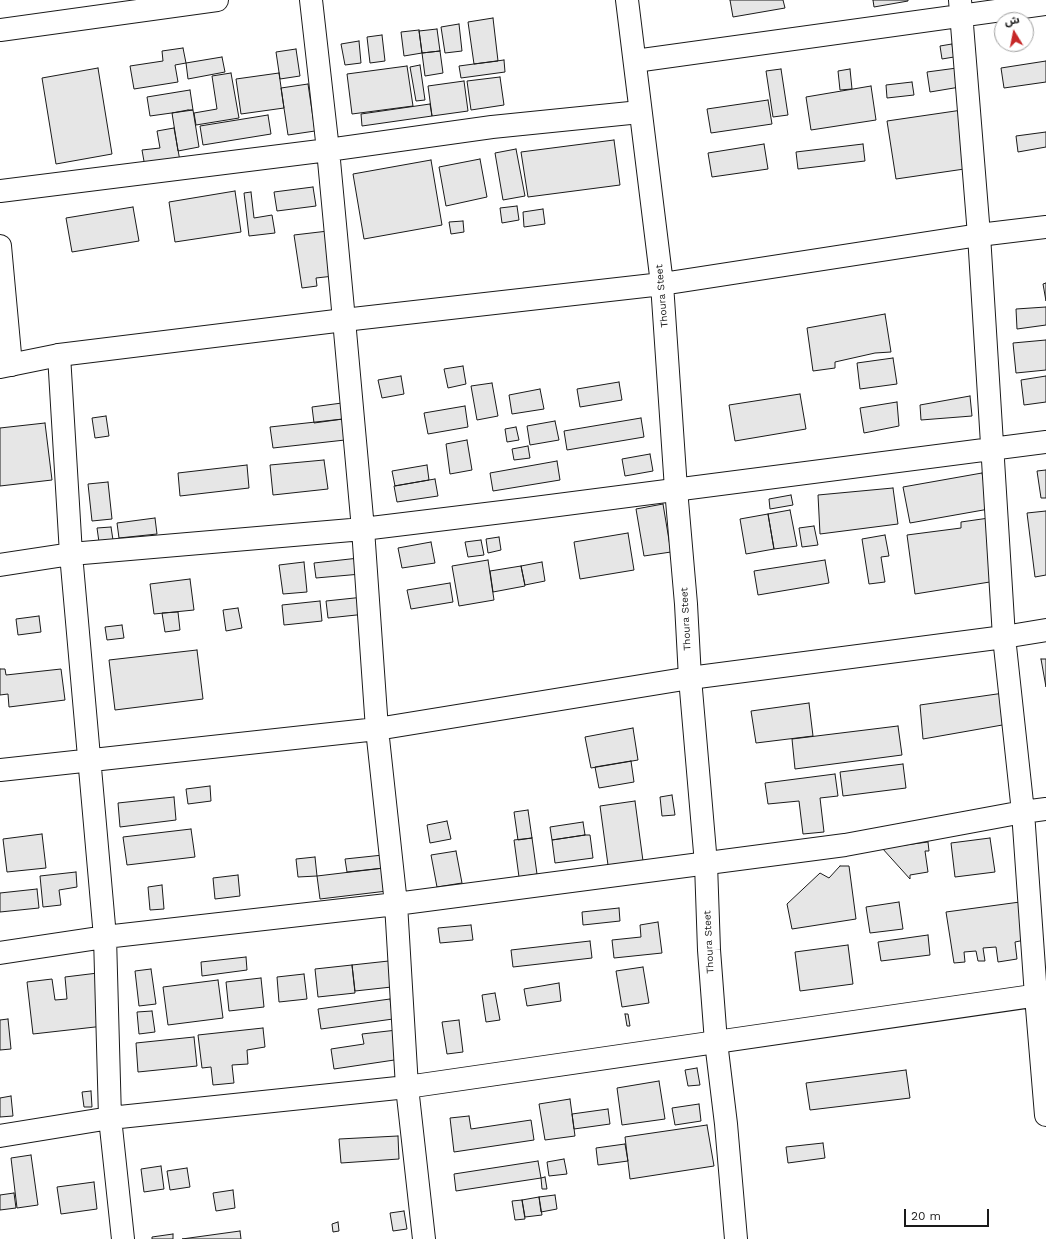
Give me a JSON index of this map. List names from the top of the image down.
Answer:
{
  "streets": {
    "street": ["Thoura Steet"]
  },
  "scale_bar": "20 m",
  "north": "top"
}
